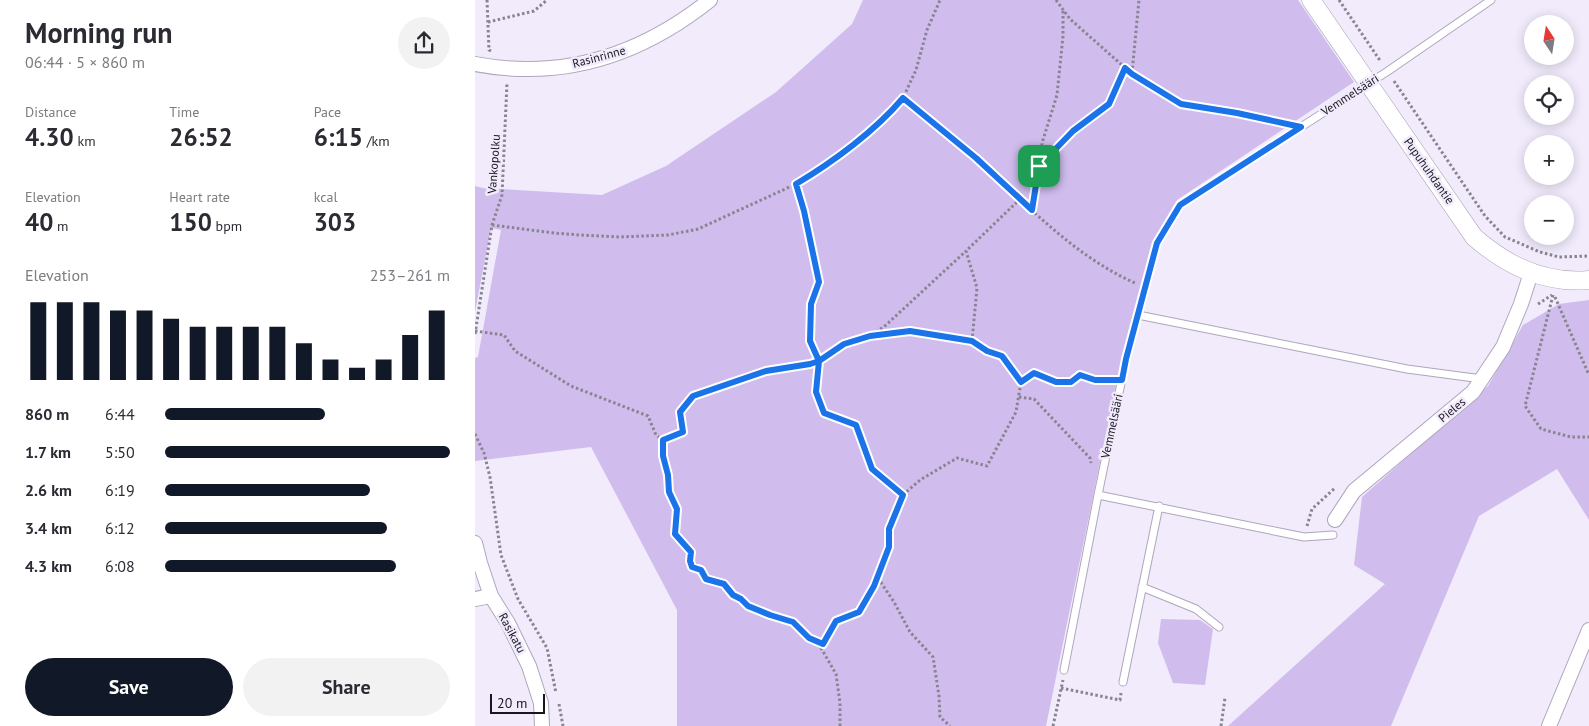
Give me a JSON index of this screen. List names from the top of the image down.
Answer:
{
  "streets": {
    "street": [
      "Rasinrinne",
      "Pupuhuhdantie",
      "Pieles",
      "Rasikatu"
    ],
    "lane": ["Vemmelsääri"],
    "path": ["Vankopolku"]
  },
  "crossings": [
    ["Rasinrinne", "Vankopolku"],
    ["Vemmelsääri", "Pupuhuhdantie"],
    ["Pupuhuhdantie", "Pieles"]
  ],
  "scale_bar": "20 m",
  "north": "top",
  "page": {
    "heading": ["Morning run", "06:44 · 5 × 860 m"],
    "map_buttons": ["+", "−"],
    "stats": [
      ["Distance", "4.30 km"],
      ["Time", "26:52"],
      ["Pace", "6:15 /km"],
      ["Elevation", "40 m"],
      ["Heart rate", "150 bpm"],
      ["kcal", "303"]
    ],
    "chart": ["Elevation", "253–261 m"],
    "list": [
      {
        "name": "860 m",
        "note": "6:44"
      },
      {
        "name": "1.7 km",
        "note": "5:50"
      },
      {
        "name": "2.6 km",
        "note": "6:19"
      },
      {
        "name": "3.4 km",
        "note": "6:12"
      },
      {
        "name": "4.3 km",
        "note": "6:08"
      }
    ],
    "buttons": ["Save", "Share"],
    "scale": "20 m"
  }
}
